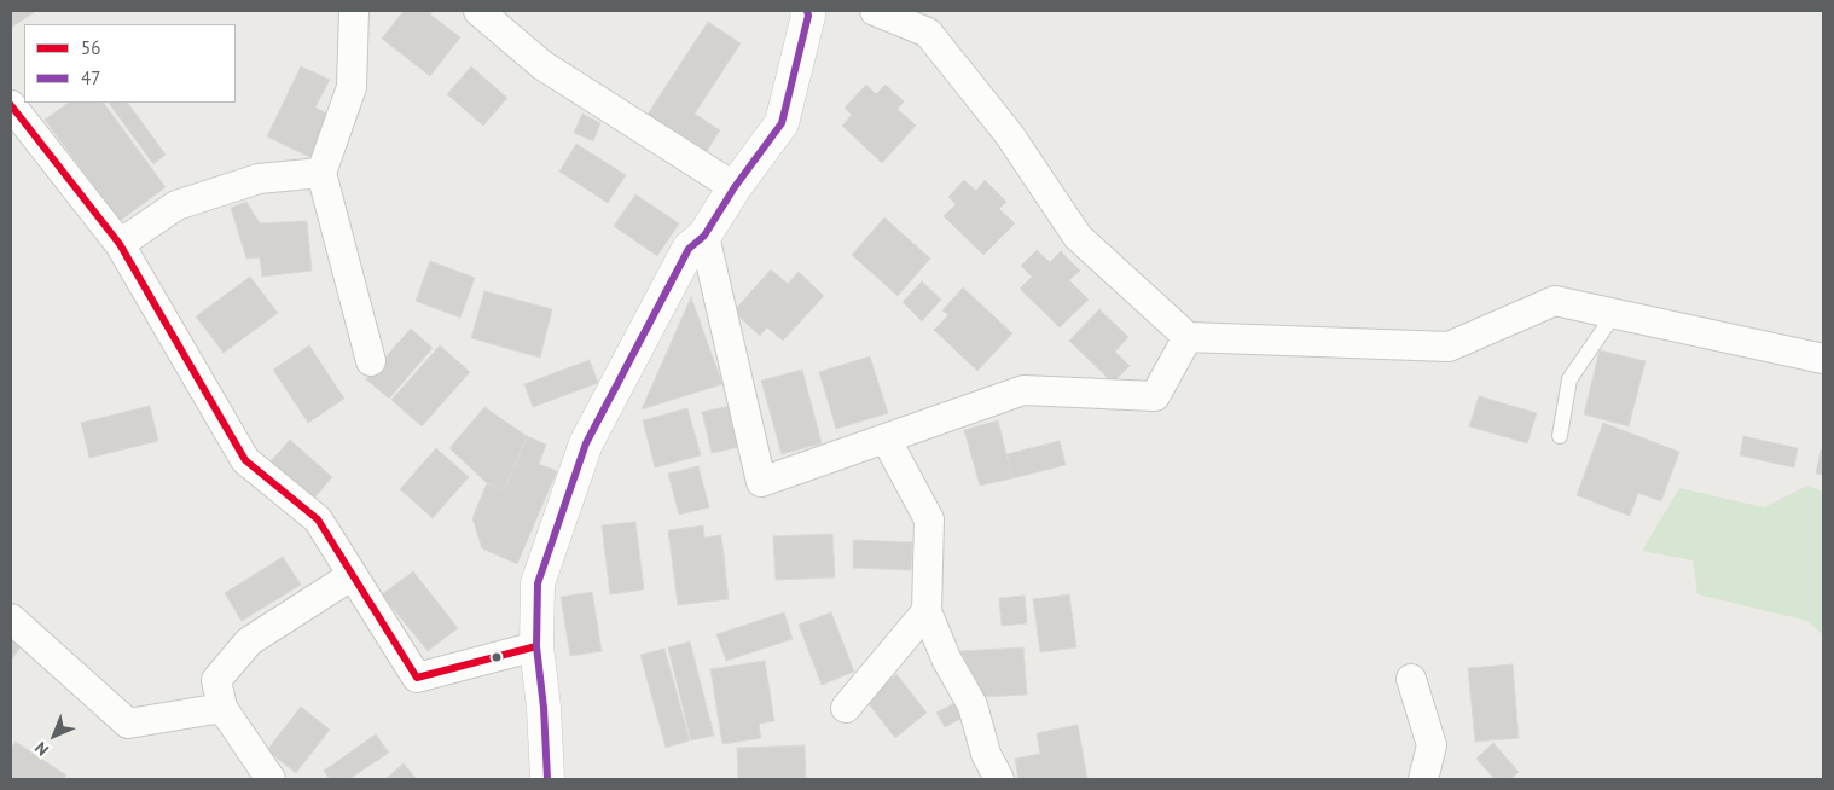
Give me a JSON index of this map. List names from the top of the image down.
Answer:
{
  "lines": ["transit line 47", "transit line 56"],
  "legend": ["56", "47"],
  "north": "bottom left"
}
